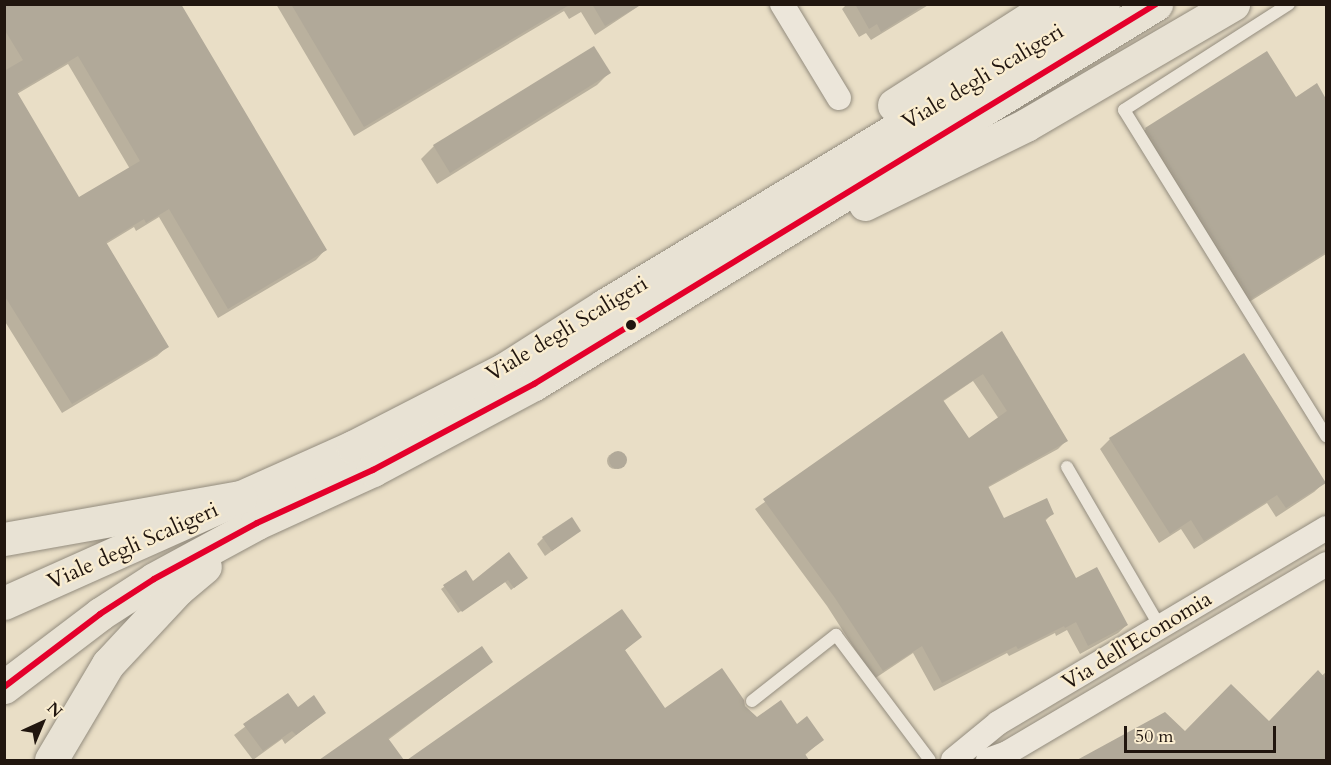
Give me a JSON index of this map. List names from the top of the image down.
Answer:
{
  "streets": {
    "highway": ["Viale degli Scaligeri"],
    "street": ["Via dell'Economia"]
  },
  "scale_bar": "50 m",
  "north": "top right"
}
